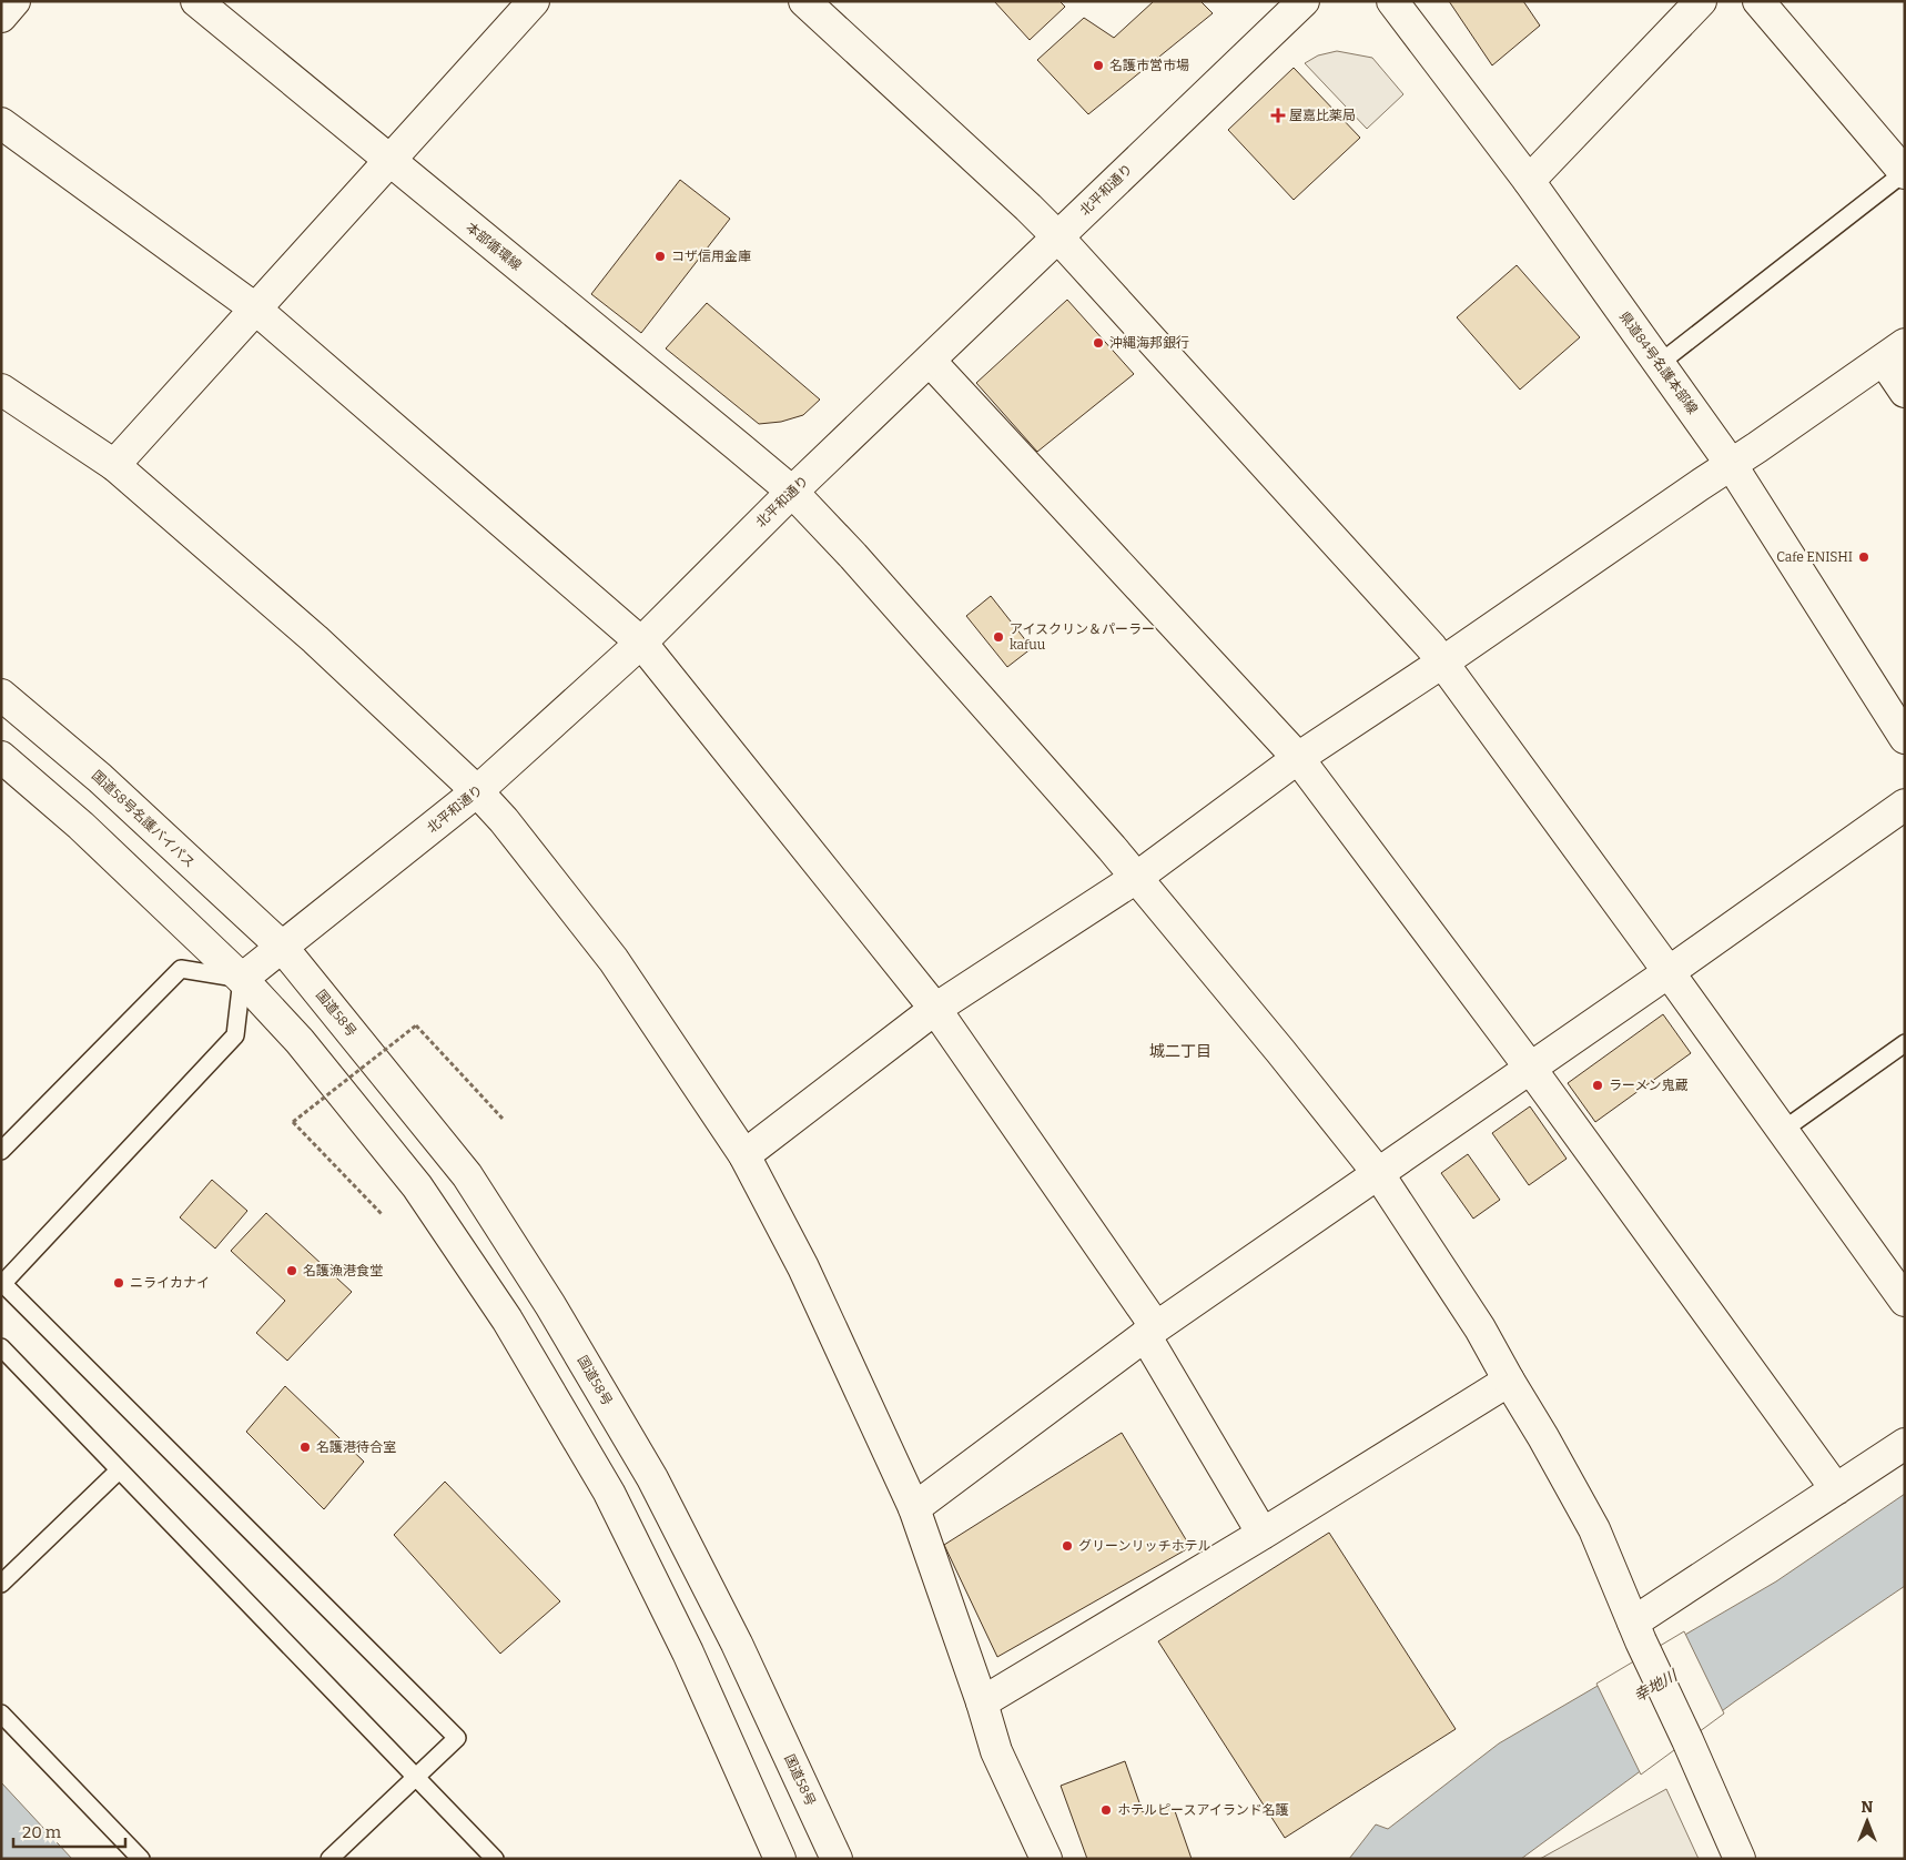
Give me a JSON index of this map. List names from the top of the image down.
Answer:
{
  "streets": {
    "main road": [
      "北平和通り",
      "本部循環線",
      "県道84号名護本部線",
      "国道58号名護バイパス",
      "国道58号"
    ]
  },
  "crossings": [
    ["北平和通り", "本部循環線"],
    ["北平和通り", "国道58号名護バイパス"],
    ["北平和通り", "国道58号"],
    ["国道58号名護バイパス", "国道58号"]
  ],
  "districts": ["城二丁目"],
  "water": ["幸地川"],
  "places": {
    "other": [
      "名護市営市場",
      "コザ信用金庫",
      "沖縄海邦銀行",
      "Cafe ENISHI",
      "アイスクリン＆パーラー kafuu",
      "ラーメン鬼蔵",
      "名護漁港食堂",
      "ニライカナイ",
      "名護港待合室",
      "グリーンリッチホテル",
      "ホテルピースアイランド名護"
    ],
    "health": ["屋嘉比薬局"]
  },
  "scale_bar": "20 m",
  "north": "top"
}
